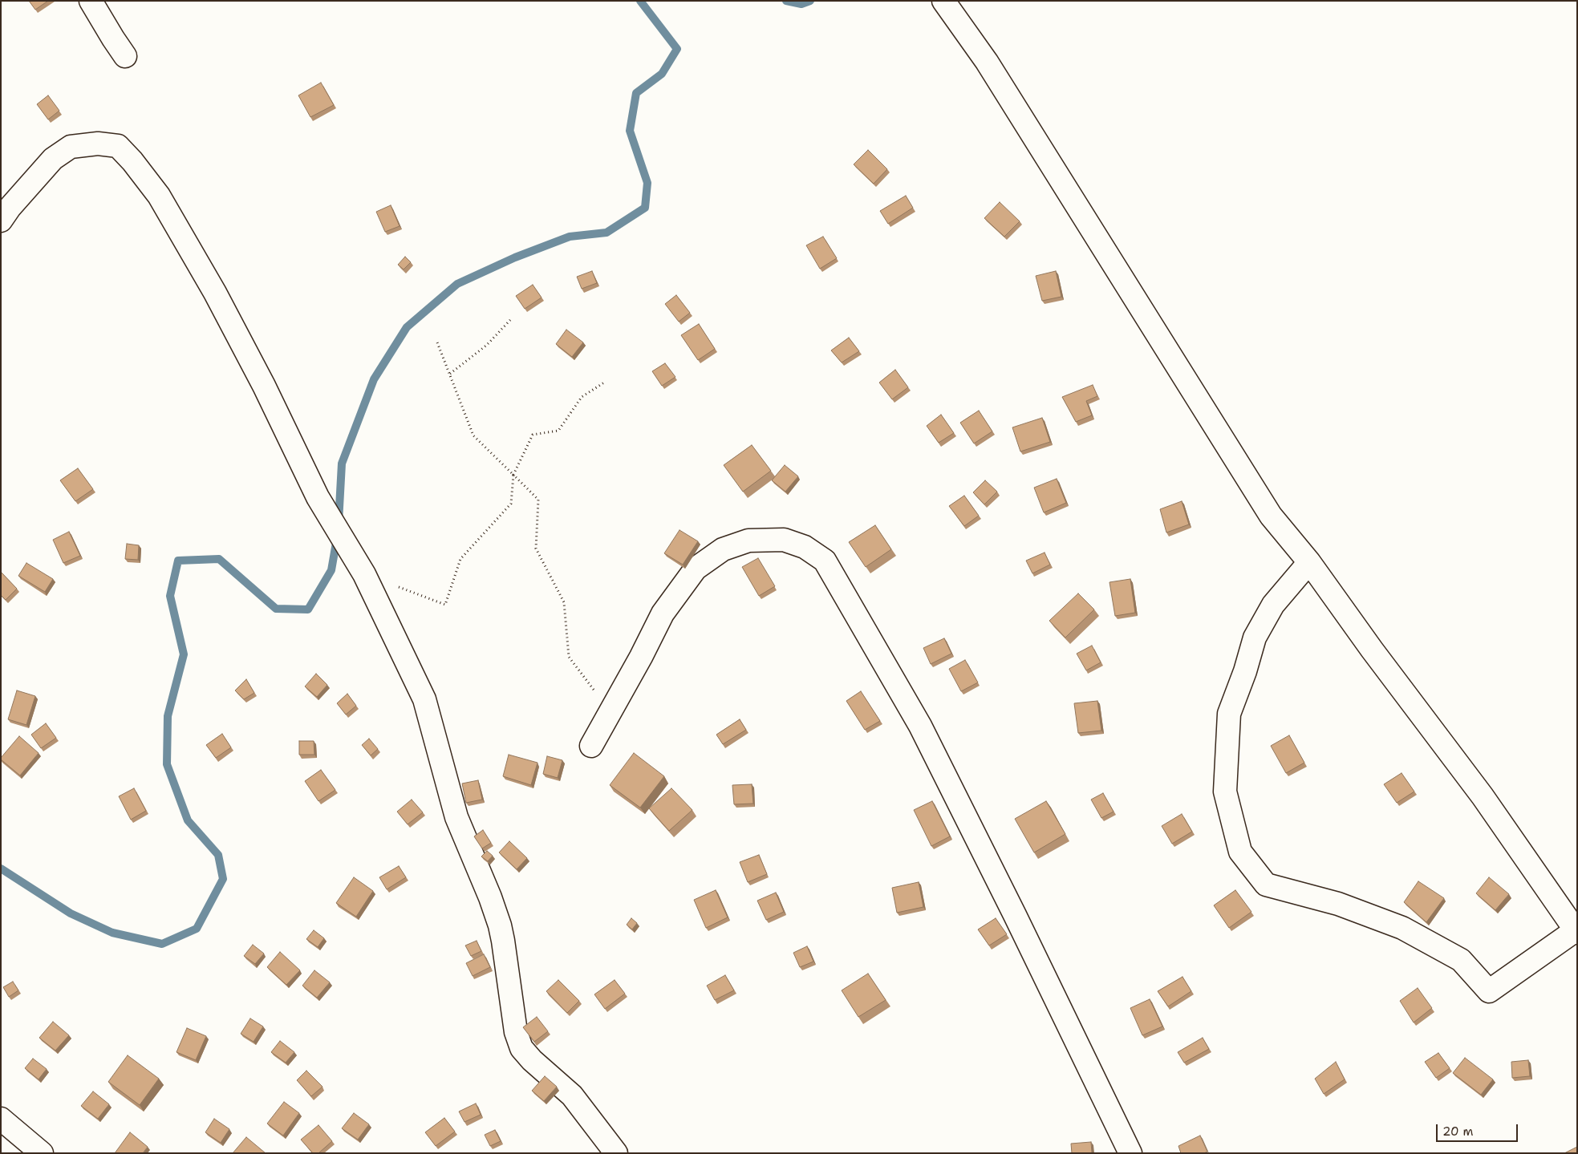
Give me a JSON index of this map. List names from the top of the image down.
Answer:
{
  "scale_bar": "20 m"
}
